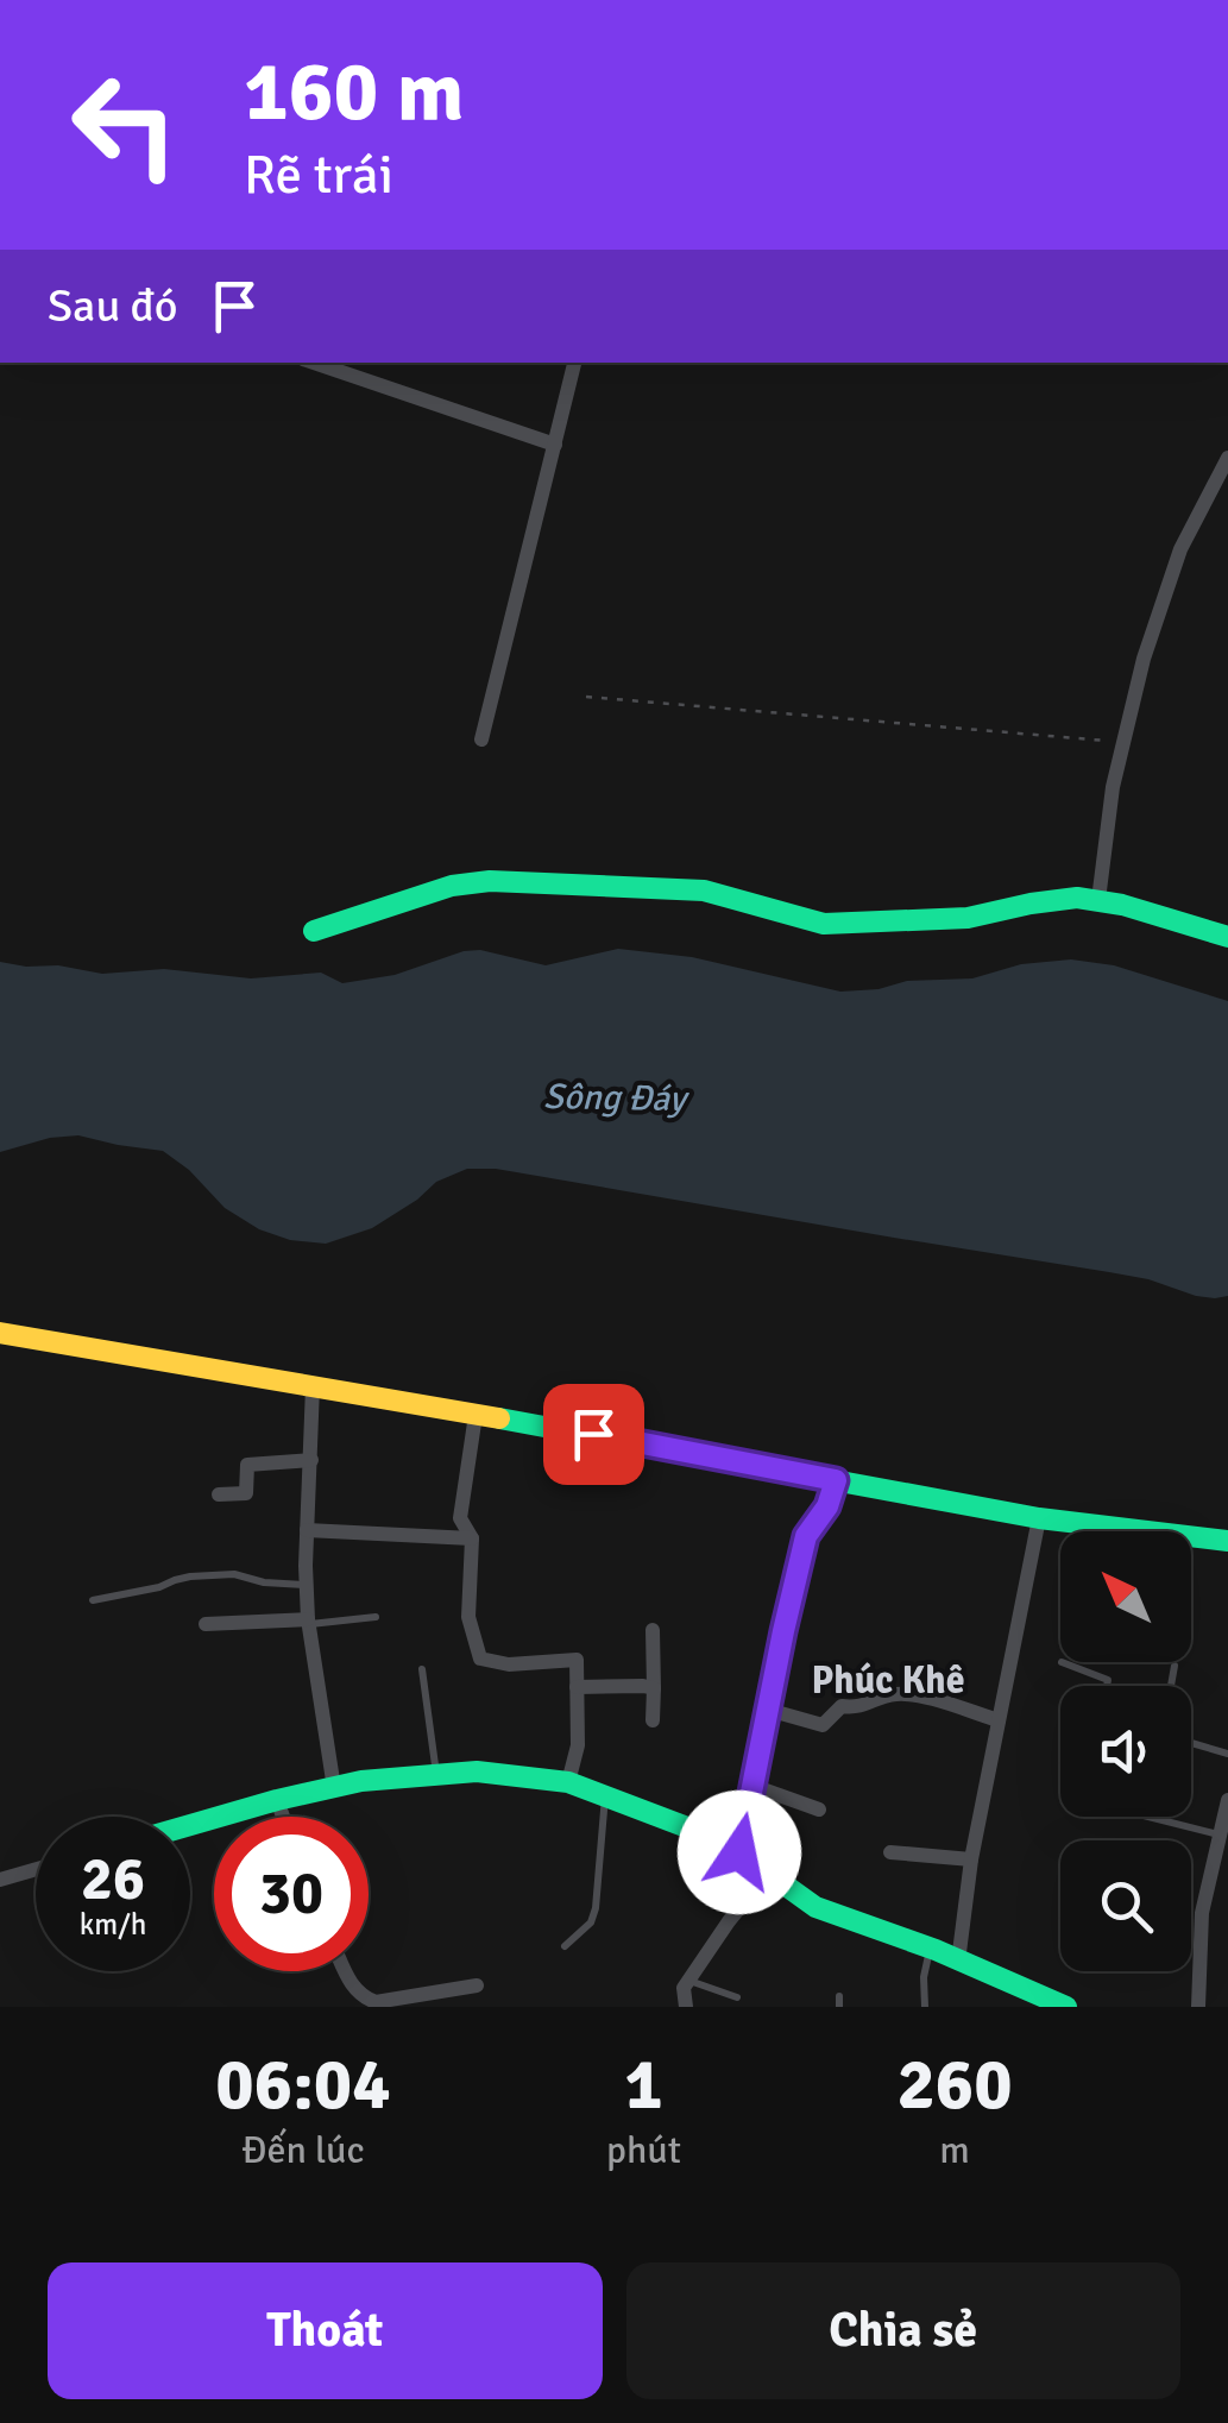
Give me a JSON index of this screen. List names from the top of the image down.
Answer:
{
  "districts": ["Phúc Khê"],
  "water": ["Sông Đáy"],
  "north": "top left",
  "page": {
    "turn": ["160 m", "Rẽ trái"],
    "then": "Sau đó",
    "speed": "26 km/h",
    "limit": "30",
    "eta": [
      "06:04",
      "Đến lúc",
      "1",
      "phút",
      "260",
      "m"
    ],
    "buttons": ["Thoát", "Chia sẻ"]
  }
}
